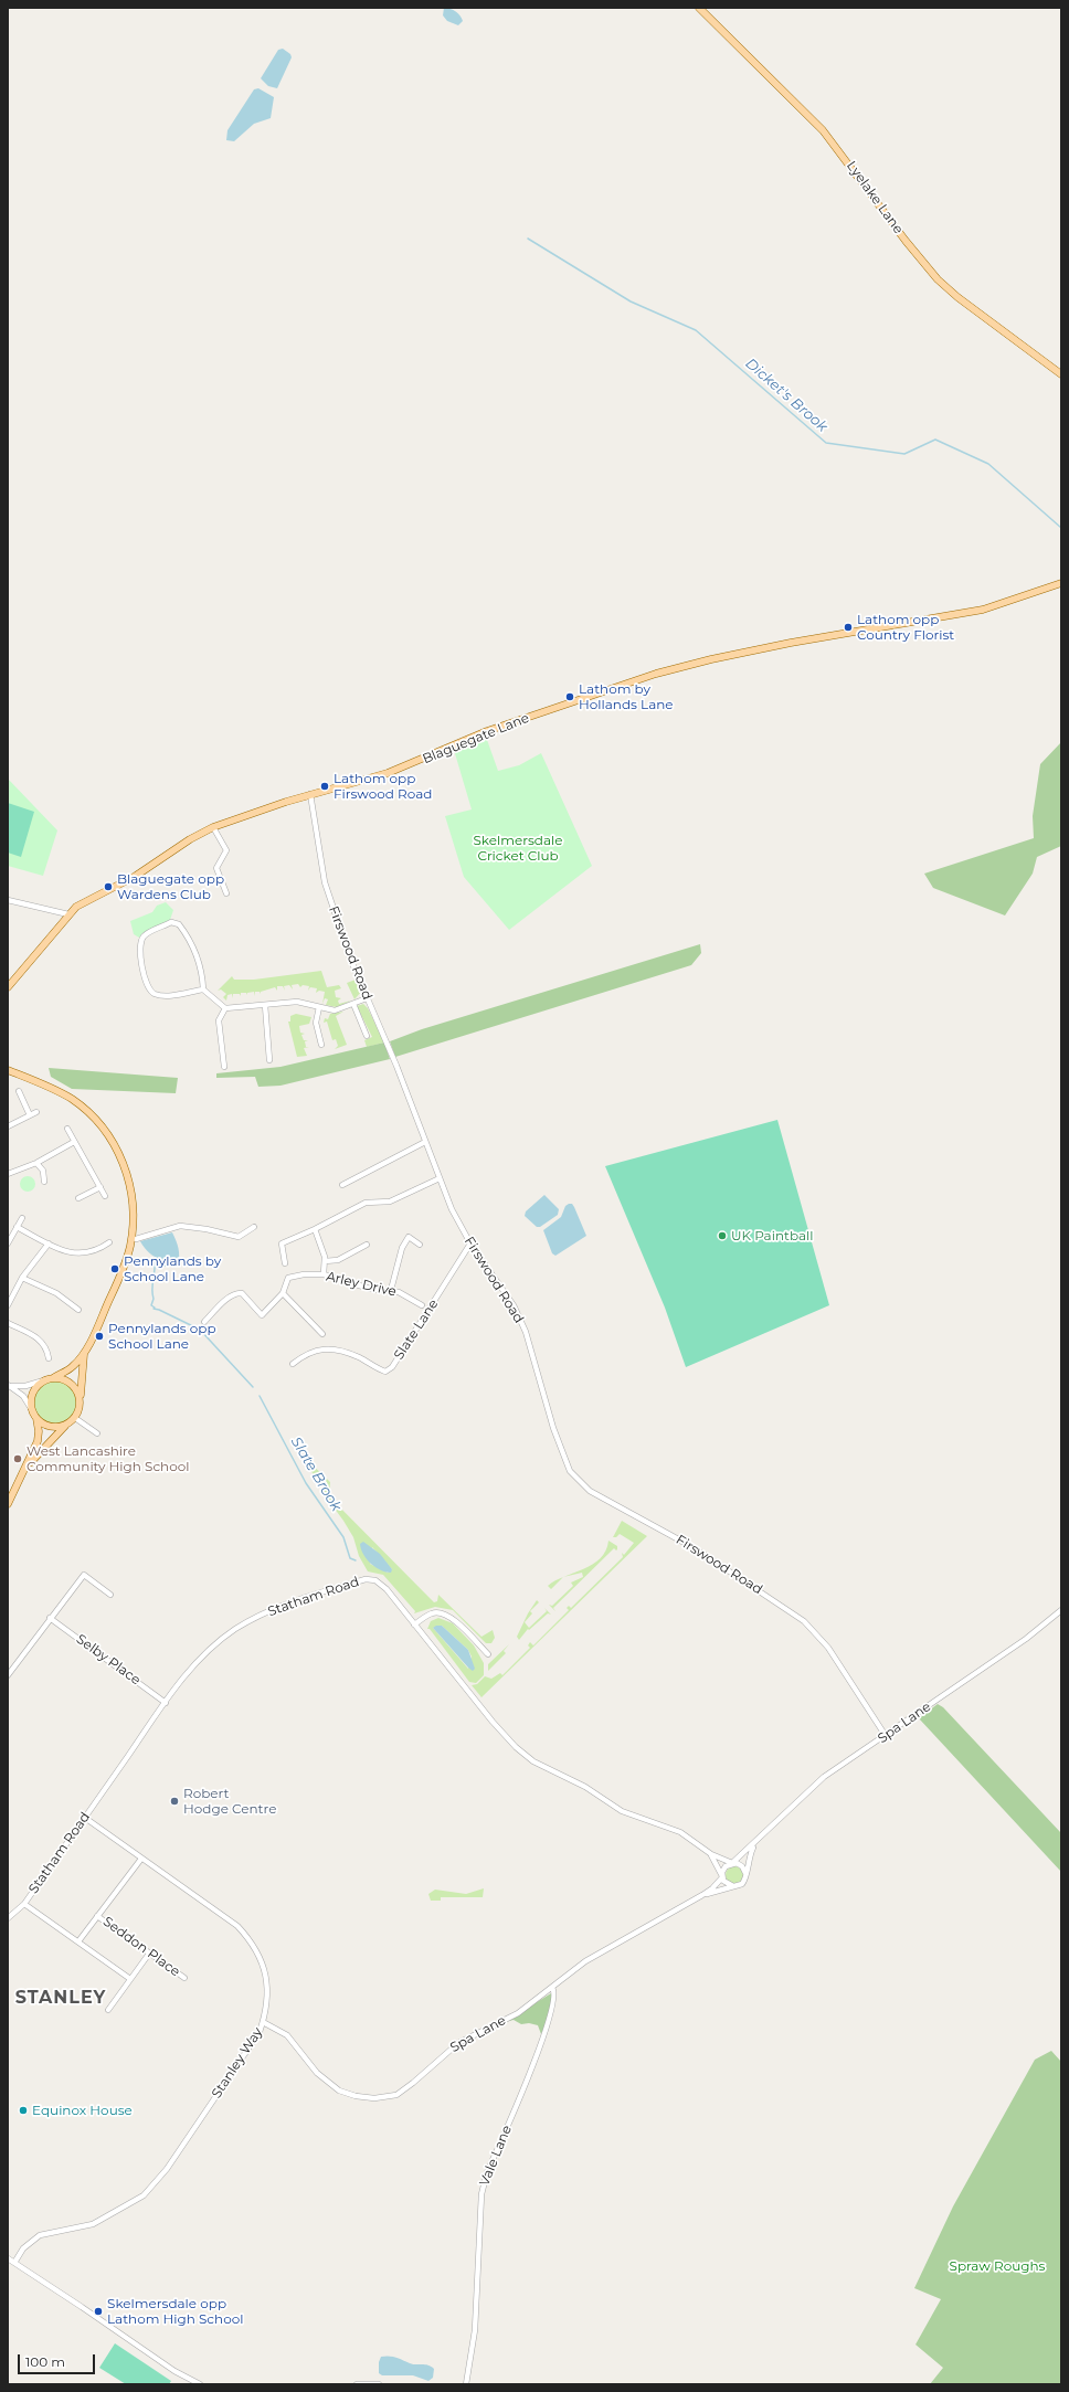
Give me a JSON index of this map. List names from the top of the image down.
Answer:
{
  "streets": {
    "main road": ["Lyelake Lane", "Blaguegate Lane"],
    "street": [
      "Firswood Road",
      "Arley Drive",
      "Slate Lane",
      "Statham Road",
      "Selby Place",
      "Spa Lane",
      "Seddon Place",
      "Stanley Way",
      "Vale Lane"
    ]
  },
  "crossings": [
    ["Blaguegate Lane", "Firswood Road"],
    ["Firswood Road", "Slate Lane"],
    ["Firswood Road", "Spa Lane"],
    ["Statham Road", "Selby Place"],
    ["Statham Road", "Spa Lane"],
    ["Statham Road", "Stanley Way"],
    ["Spa Lane", "Stanley Way"],
    ["Spa Lane", "Vale Lane"],
    ["Seddon Place", "Stanley Way"]
  ],
  "districts": ["STANLEY"],
  "water": ["Dicket's Brook", "Slate Brook"],
  "parks": ["Skelmersdale Cricket Club", "Spraw Roughs"],
  "places": [
    "Lathom opp Country Florist",
    "Lathom by Hollands Lane",
    "Lathom opp Firswood Road",
    "Blaguegate opp Wardens Club",
    "UK Paintball",
    "Pennylands by School Lane",
    "Pennylands opp School Lane",
    "West Lancashire Community High School",
    "Robert Hodge Centre",
    "Equinox House",
    "Skelmersdale opp Lathom High School"
  ],
  "scale_bar": "100 m"
}
